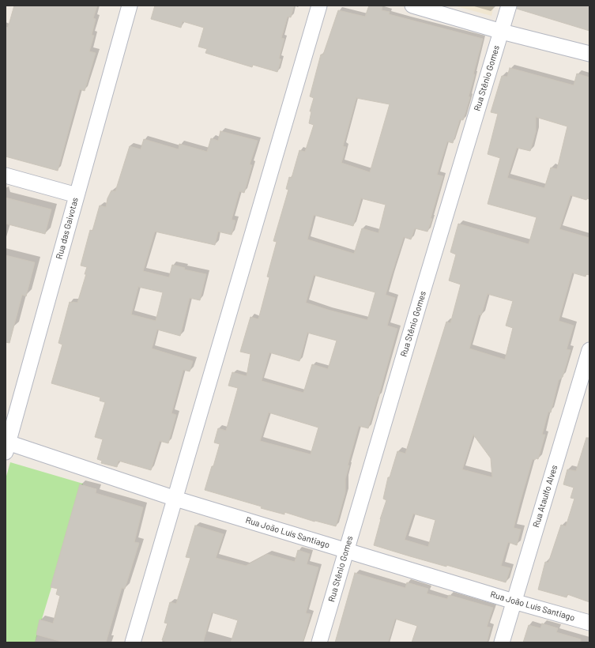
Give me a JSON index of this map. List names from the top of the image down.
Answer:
{
  "streets": {
    "street": [
      "Rua Stênio Gomes",
      "Rua das Gaivotas",
      "Rua Ataulfo Alves",
      "Rua João Luís Santiago"
    ]
  },
  "crossings": [
    ["Rua Stênio Gomes", "Rua João Luís Santiago"],
    ["Rua das Gaivotas", "Rua João Luís Santiago"],
    ["Rua Ataulfo Alves", "Rua João Luís Santiago"]
  ]
}
